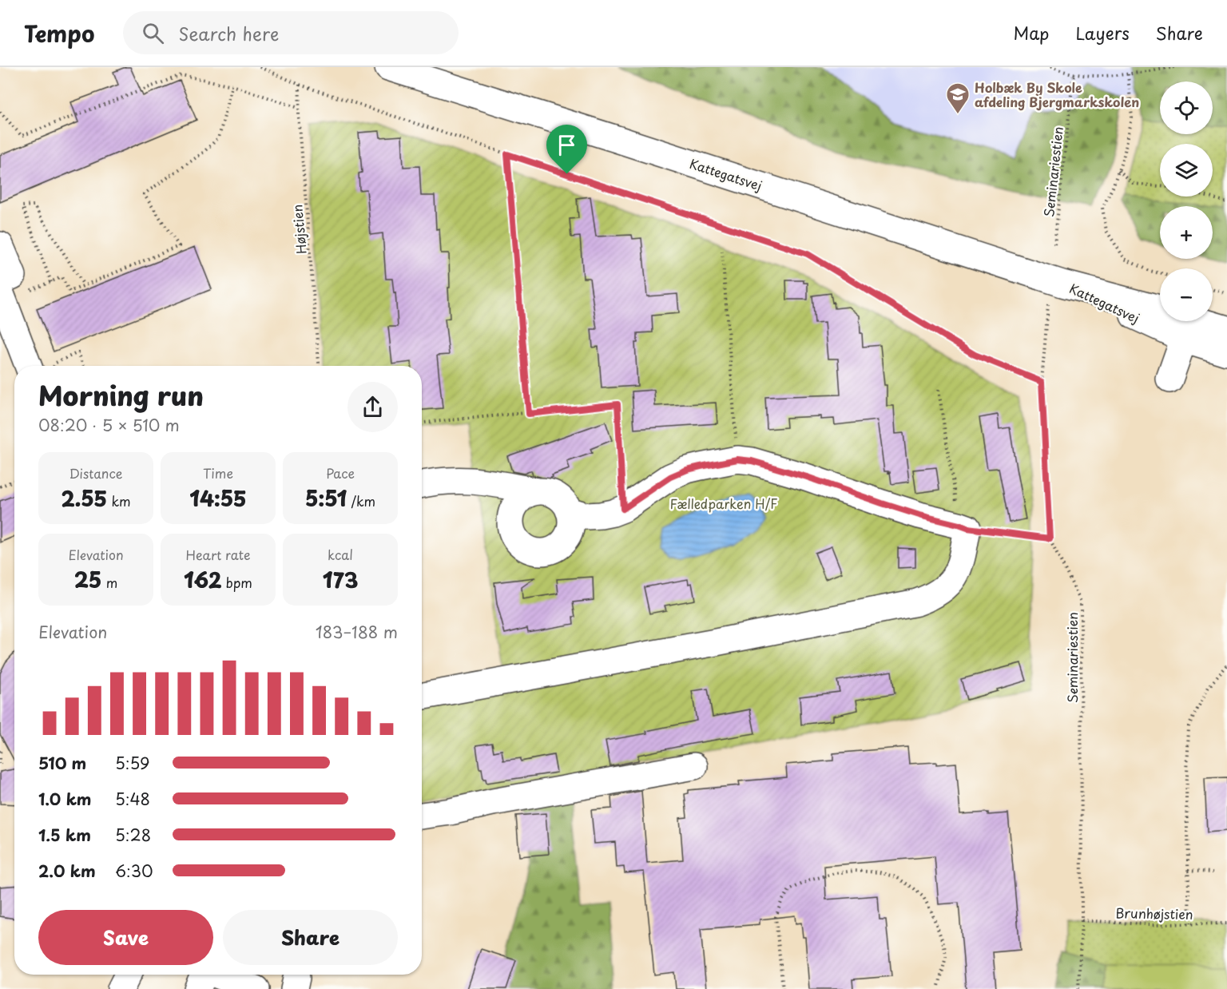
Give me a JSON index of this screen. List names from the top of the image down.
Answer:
{
  "streets": {
    "street": ["Kattegatsvej"],
    "path": ["Seminariestien", "Højstien", "Brunhøjstien"]
  },
  "crossings": [
    ["Seminariestien", "Brunhøjstien"]
  ],
  "parks": ["Fælledparken H/F"],
  "places": {
    "school or university": ["Holbæk By Skole afdeling Bjergmarkskolen"]
  },
  "page": {
    "header": "Tempo",
    "search": "Search here",
    "nav": ["Map", "Layers", "Share"],
    "map_buttons": ["+", "−"],
    "heading": ["Morning run", "08:20 · 5 × 510 m"],
    "stats": [
      ["Distance", "2.55 km"],
      ["Time", "14:55"],
      ["Pace", "5:51 /km"],
      ["Elevation", "25 m"],
      ["Heart rate", "162 bpm"],
      ["kcal", "173"]
    ],
    "chart": ["Elevation", "183–188 m"],
    "list": [
      {
        "name": "510 m",
        "note": "5:59"
      },
      {
        "name": "1.0 km",
        "note": "5:48"
      },
      {
        "name": "1.5 km",
        "note": "5:28"
      },
      {
        "name": "2.0 km",
        "note": "6:30"
      }
    ],
    "buttons": ["Save", "Share"]
  }
}
